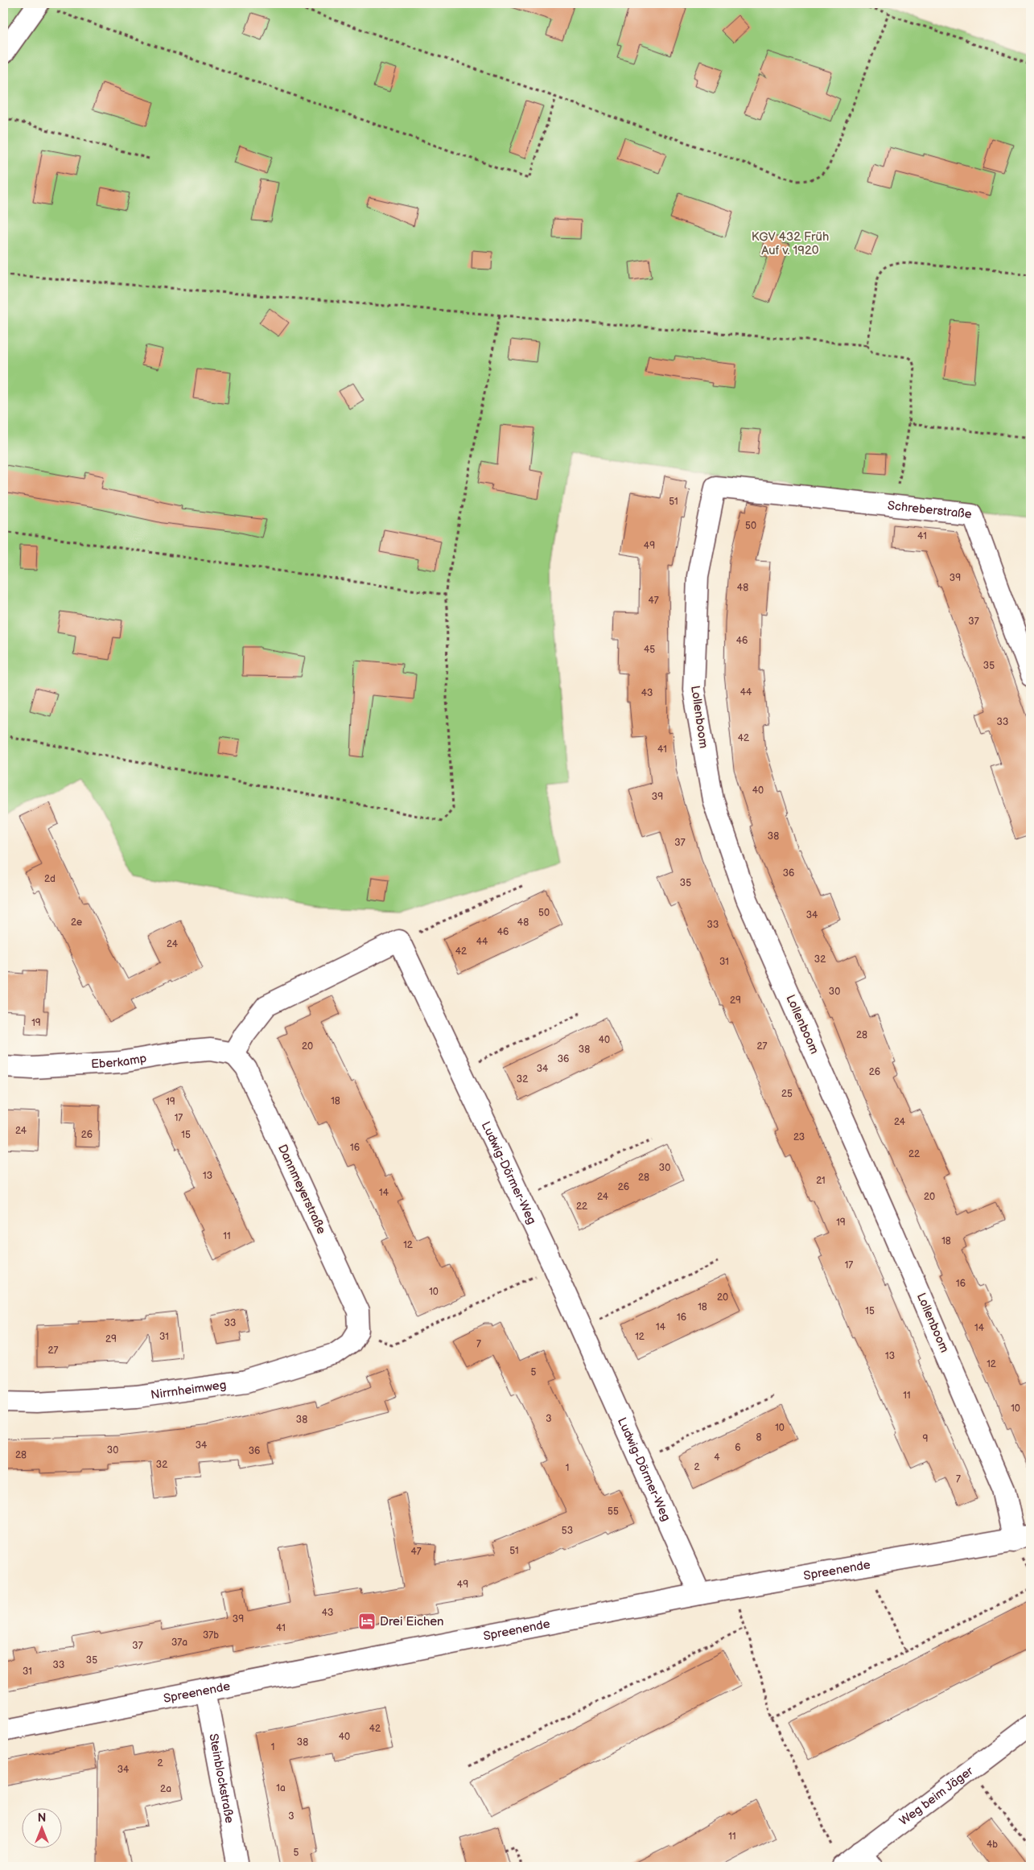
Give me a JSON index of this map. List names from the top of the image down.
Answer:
{
  "streets": {
    "street": [
      "Schreberstraße",
      "Lollenboom",
      "Eberkamp",
      "Ludwig-Dörmer-Weg",
      "Dannmeyerstraße",
      "Nirrnheimweg",
      "Spreenende",
      "Steinblockstraße",
      "Weg beim Jäger"
    ]
  },
  "crossings": [
    ["Schreberstraße", "Lollenboom"],
    ["Lollenboom", "Spreenende"],
    ["Eberkamp", "Dannmeyerstraße"],
    ["Ludwig-Dörmer-Weg", "Spreenende"],
    ["Dannmeyerstraße", "Nirrnheimweg"],
    ["Spreenende", "Steinblockstraße"]
  ],
  "parks": ["KGV 432 Früh Auf v. 1920"],
  "places": {
    "hotel": ["Drei Eichen"]
  },
  "house_numbers": [
    "51",
    "50",
    "41",
    "49",
    "39",
    "48",
    "47",
    "37",
    "46",
    "45",
    "35",
    "44",
    "43",
    "33",
    "42",
    "41",
    "40",
    "39",
    "38",
    "37",
    "36",
    "2d",
    "35",
    "50",
    "34",
    "2e",
    "48",
    "33",
    "46",
    "44",
    "24",
    "42",
    "32",
    "31",
    "30",
    "29",
    "19",
    "28",
    "40",
    "20",
    "27",
    "38",
    "36",
    "34",
    "26",
    "32",
    "25",
    "18",
    "19",
    "17",
    "24",
    "24",
    "26",
    "15",
    "23",
    "16",
    "22",
    "30",
    "13",
    "28",
    "21",
    "26",
    "14",
    "24",
    "20",
    "22",
    "19",
    "11",
    "18",
    "12",
    "17",
    "16",
    "10",
    "20",
    "18",
    "15",
    "16",
    "33",
    "14",
    "14",
    "31",
    "12",
    "29",
    "7",
    "27",
    "13",
    "12",
    "5",
    "11",
    "10",
    "3",
    "38",
    "10",
    "8",
    "9",
    "34",
    "6",
    "30",
    "36",
    "28",
    "4",
    "32",
    "2",
    "1",
    "7",
    "55",
    "53",
    "51",
    "47",
    "49",
    "43",
    "39",
    "41",
    "37b",
    "37a",
    "37",
    "35",
    "33",
    "31",
    "42",
    "40",
    "38",
    "1",
    "2",
    "34",
    "1a",
    "2a",
    "3",
    "11",
    "4b",
    "5"
  ],
  "north": "top"
}
